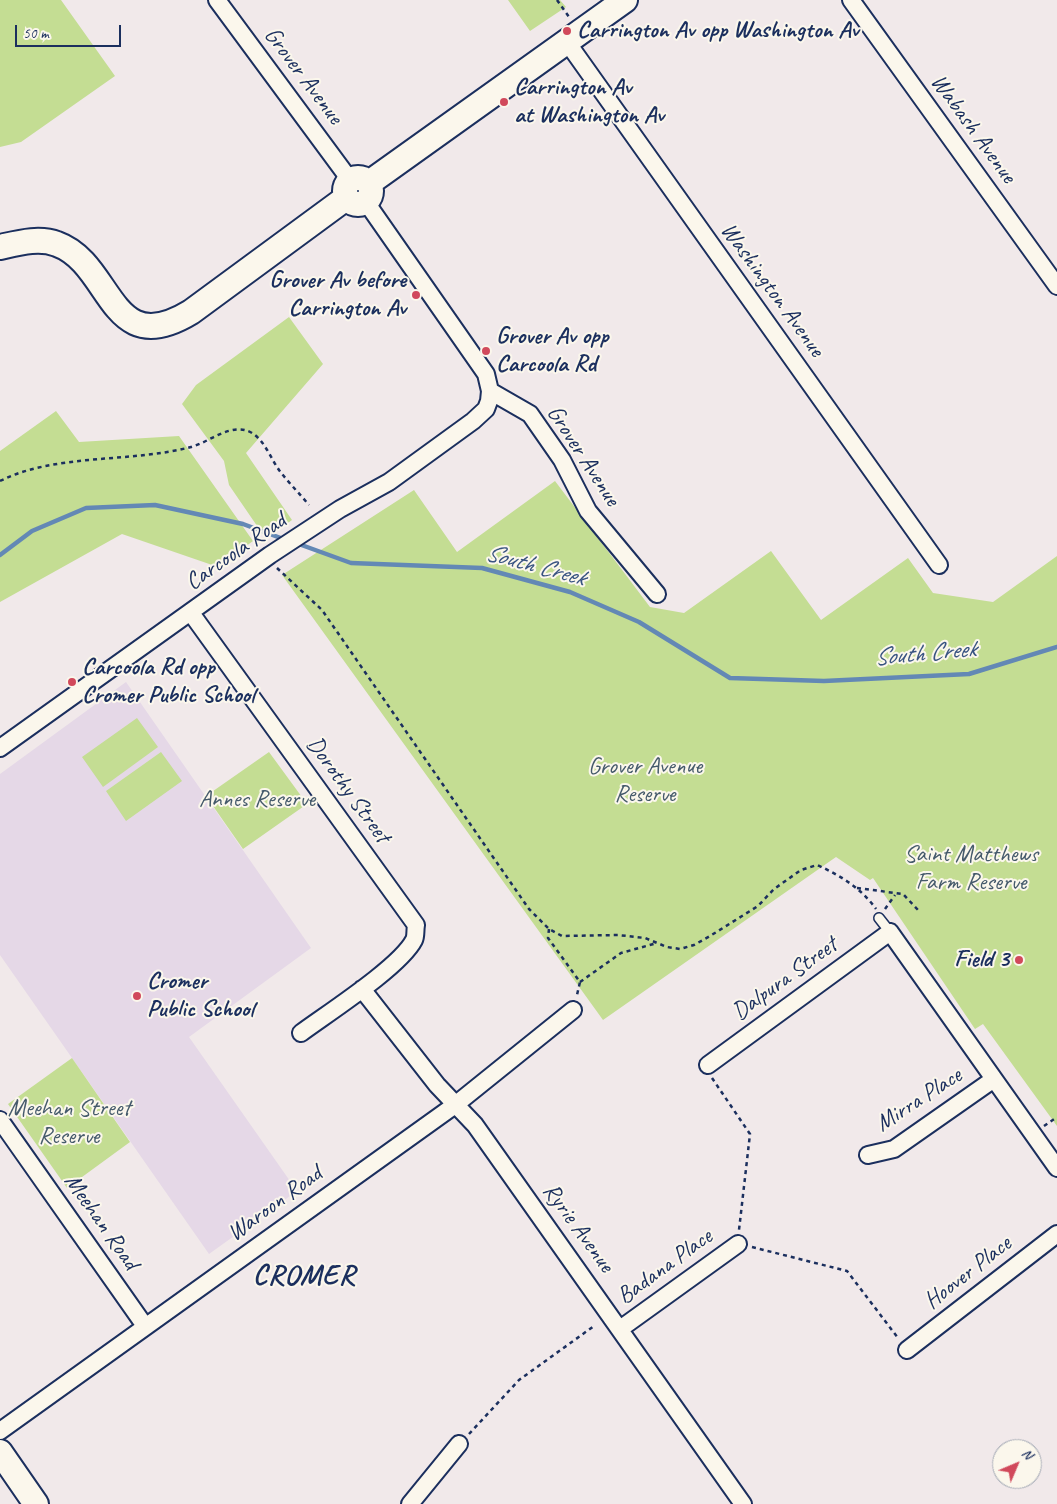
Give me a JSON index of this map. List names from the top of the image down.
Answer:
{
  "streets": {
    "street": [
      "Grover Avenue",
      "Wabash Avenue",
      "Washington Avenue",
      "Carcoola Road",
      "Dorothy Street",
      "Dalpura Street",
      "Mirra Place",
      "Waroon Road",
      "Meehan Road",
      "Ryrie Avenue",
      "Badana Place",
      "Hoover Place"
    ]
  },
  "crossings": [
    ["Grover Avenue", "Carcoola Road"],
    ["Carcoola Road", "Dorothy Street"],
    ["Dorothy Street", "Ryrie Avenue"],
    ["Waroon Road", "Meehan Road"],
    ["Waroon Road", "Ryrie Avenue"],
    ["Ryrie Avenue", "Badana Place"]
  ],
  "districts": ["CROMER"],
  "water": ["South Creek"],
  "parks": [
    "Grover Avenue Reserve",
    "Annes Reserve",
    "Saint Matthews Farm Reserve",
    "Meehan Street Reserve"
  ],
  "places": [
    "Carrington Av opp Washington Av",
    "Carrington Av at Washington Av",
    "Grover Av before Carrington Av",
    "Grover Av opp Carcoola Rd",
    "Carcoola Rd opp Cromer Public School",
    "Field 3",
    "Cromer Public School"
  ],
  "scale_bar": "50 m",
  "north": "top right"
}
